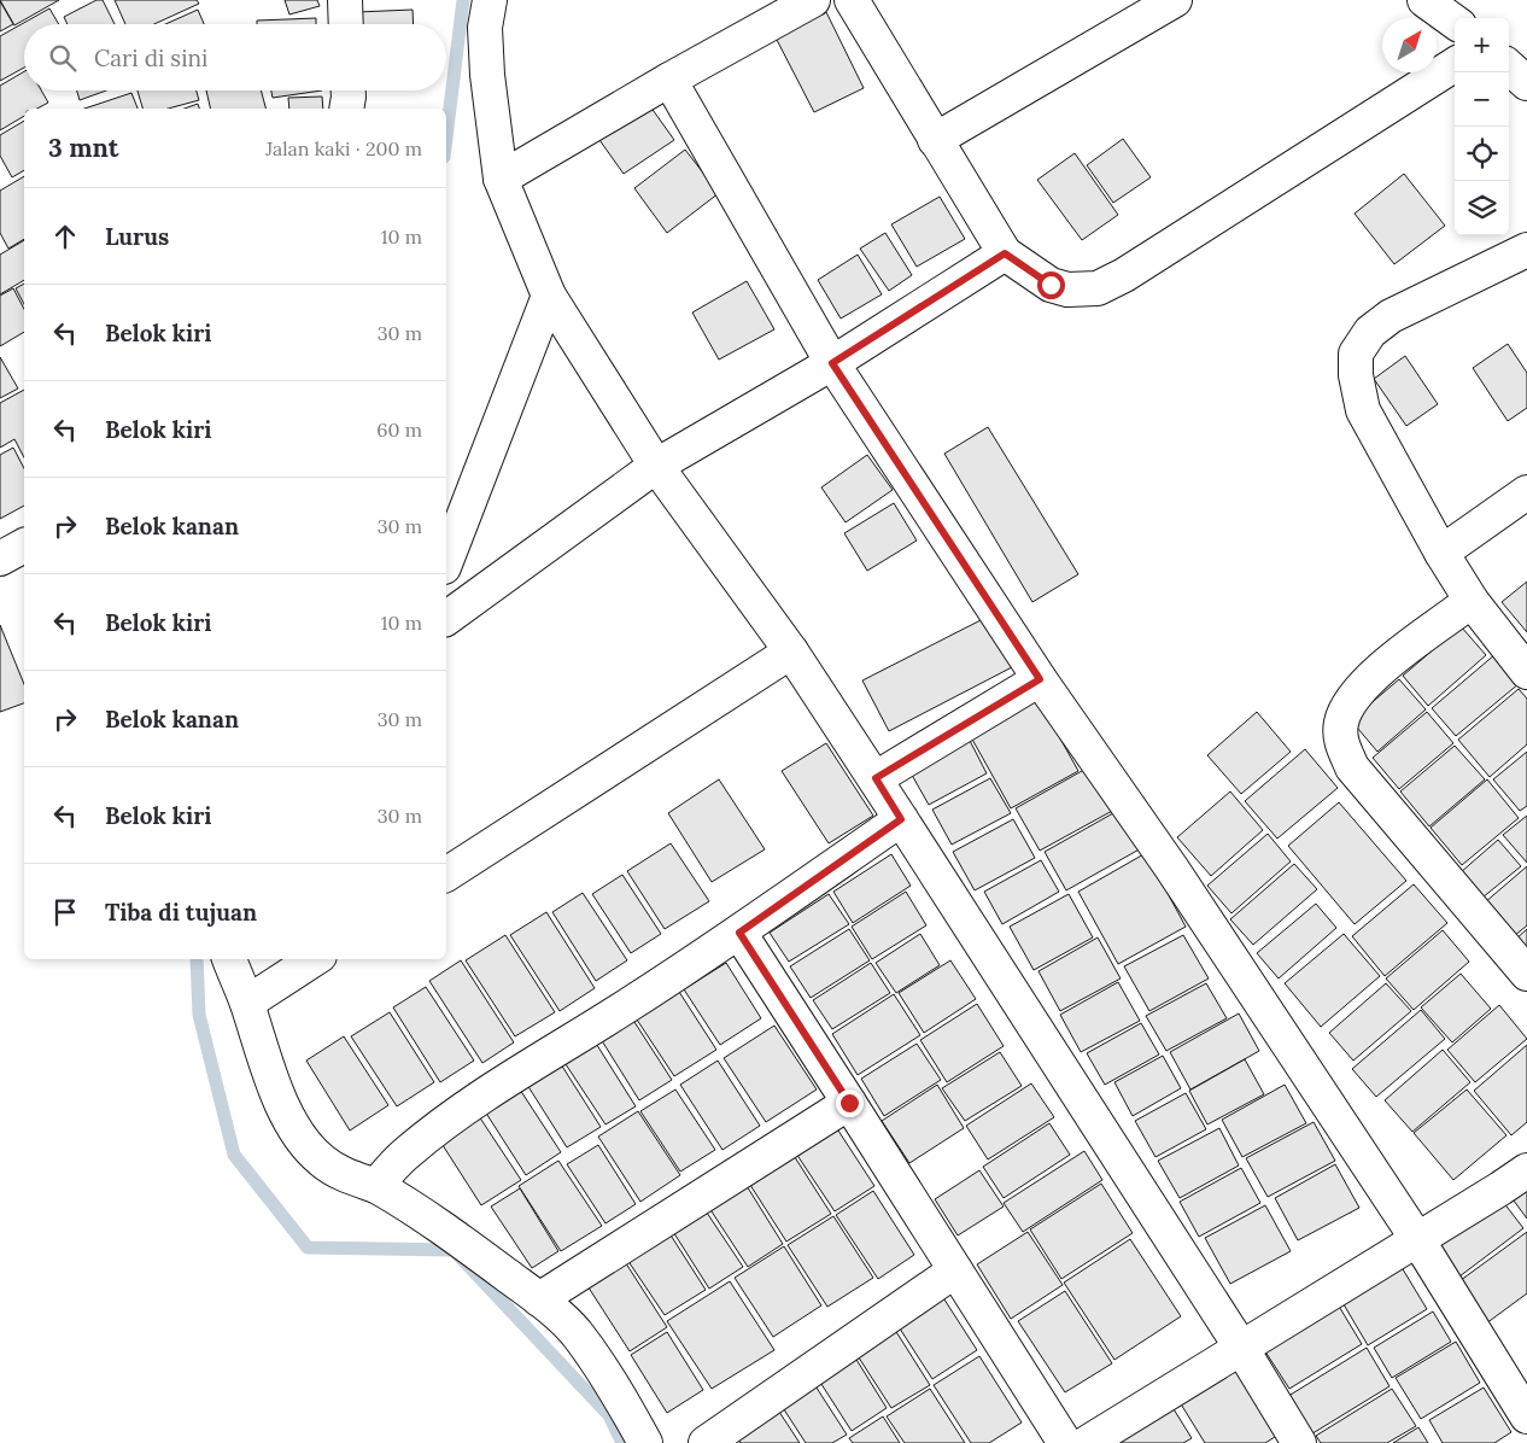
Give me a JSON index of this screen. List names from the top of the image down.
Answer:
{
  "north": "top right",
  "page": {
    "map_buttons": ["+", "−"],
    "search": "Cari di sini",
    "heading": ["3 mnt", "Jalan kaki · 200 m"],
    "list": [
      ["Lurus", "10 m"],
      ["Belok kiri", "30 m"],
      ["Belok kiri", "60 m"],
      ["Belok kanan", "30 m"],
      ["Belok kiri", "10 m"],
      ["Belok kanan", "30 m"],
      ["Belok kiri", "30 m"],
      "Tiba di tujuan"
    ]
  }
}
